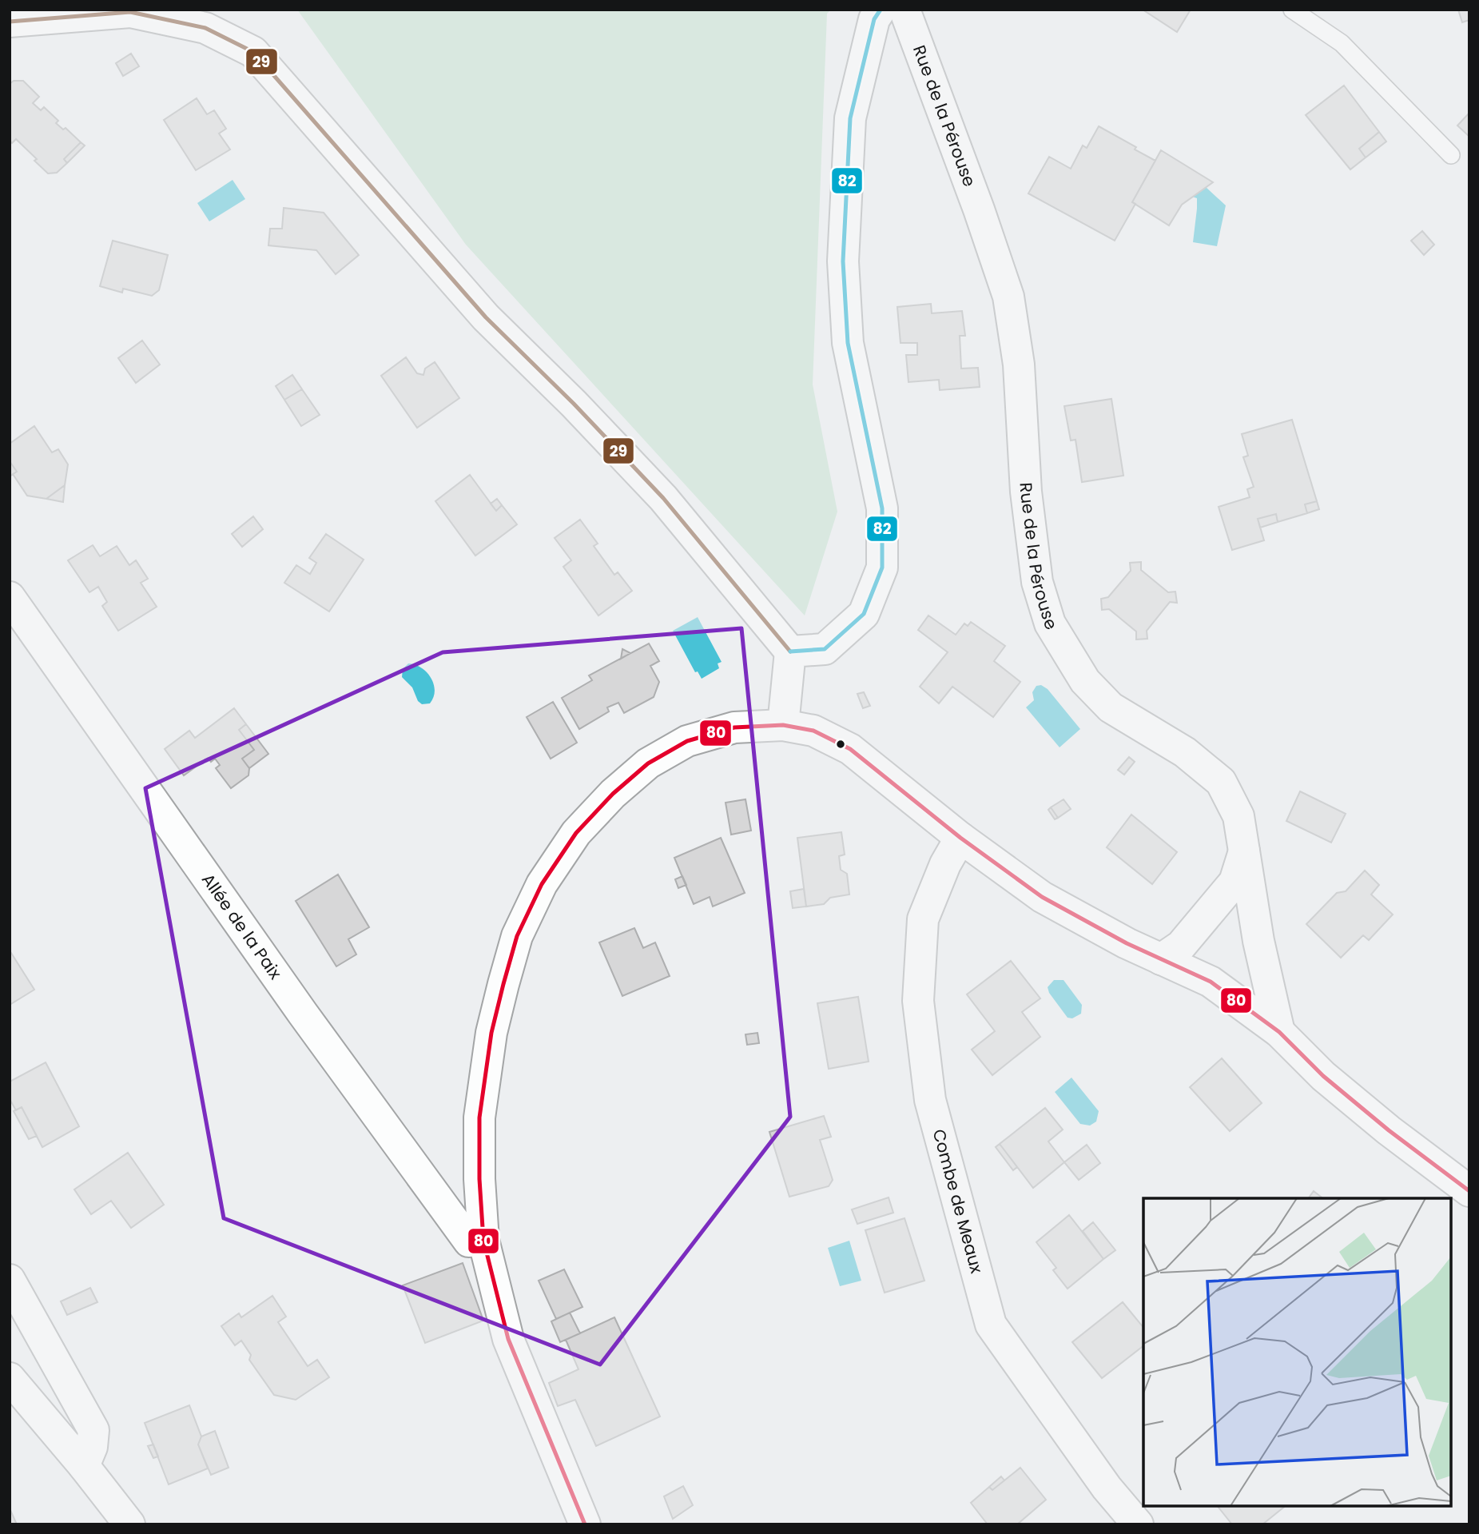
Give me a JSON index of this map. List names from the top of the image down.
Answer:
{
  "streets": {
    "street": ["Rue de la Pérouse", "Allée de la Paix", "Combe de Meaux"]
  },
  "lines": ["transit line 82", "transit line 29", "transit line 80"]
}
